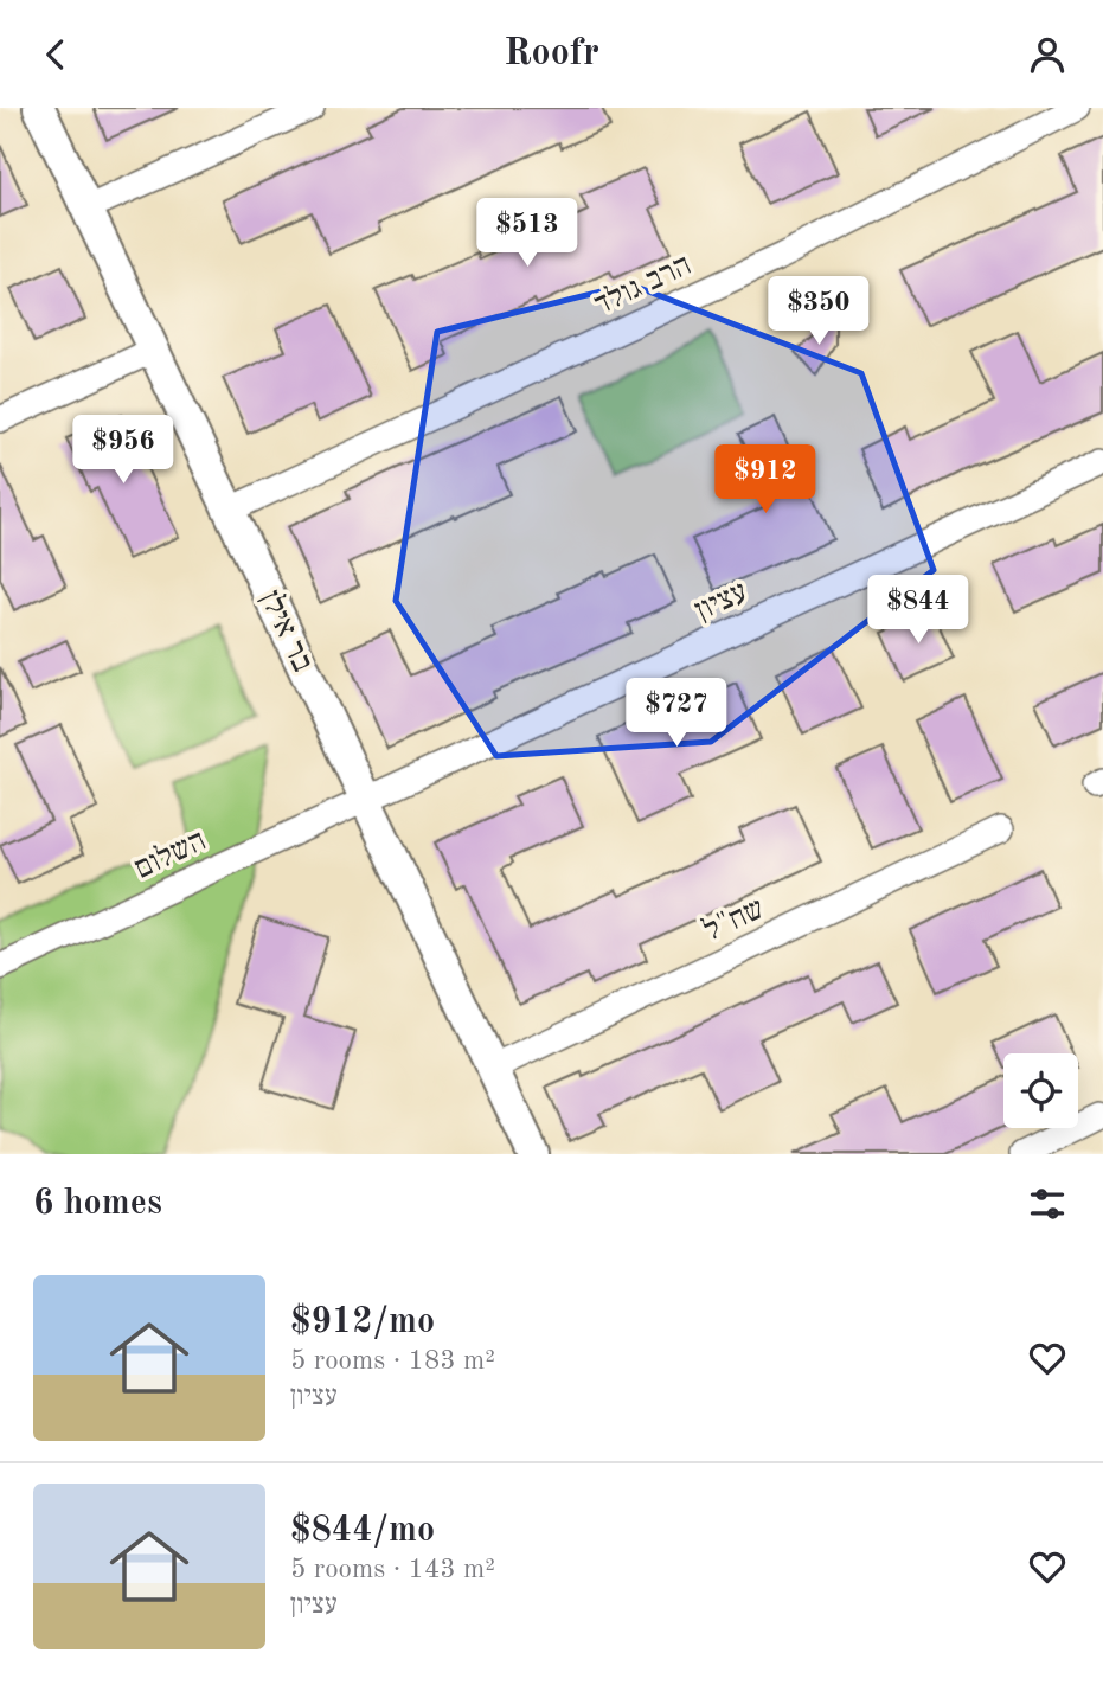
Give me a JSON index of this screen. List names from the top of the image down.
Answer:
{
  "streets": {
    "street": [
      "הרב גולד",
      "עציון",
      "בר אילן",
      "השלום",
      "שח\"ל"
    ]
  },
  "crossings": [
    ["הרב גולד", "בר אילן"],
    ["עציון", "בר אילן"],
    ["עציון", "השלום"],
    ["בר אילן", "השלום"],
    ["בר אילן", "שח\"ל"]
  ],
  "page": {
    "header": "Roofr",
    "price": [
      "$513",
      "$350",
      "$956",
      "$912",
      "$844",
      "$727"
    ],
    "heading": "6 homes",
    "list": [
      {
        "name": "$912/mo",
        "note": "5 rooms · 183 m² · עציון"
      },
      {
        "name": "$844/mo",
        "note": "5 rooms · 143 m² · עציון"
      }
    ]
  }
}
